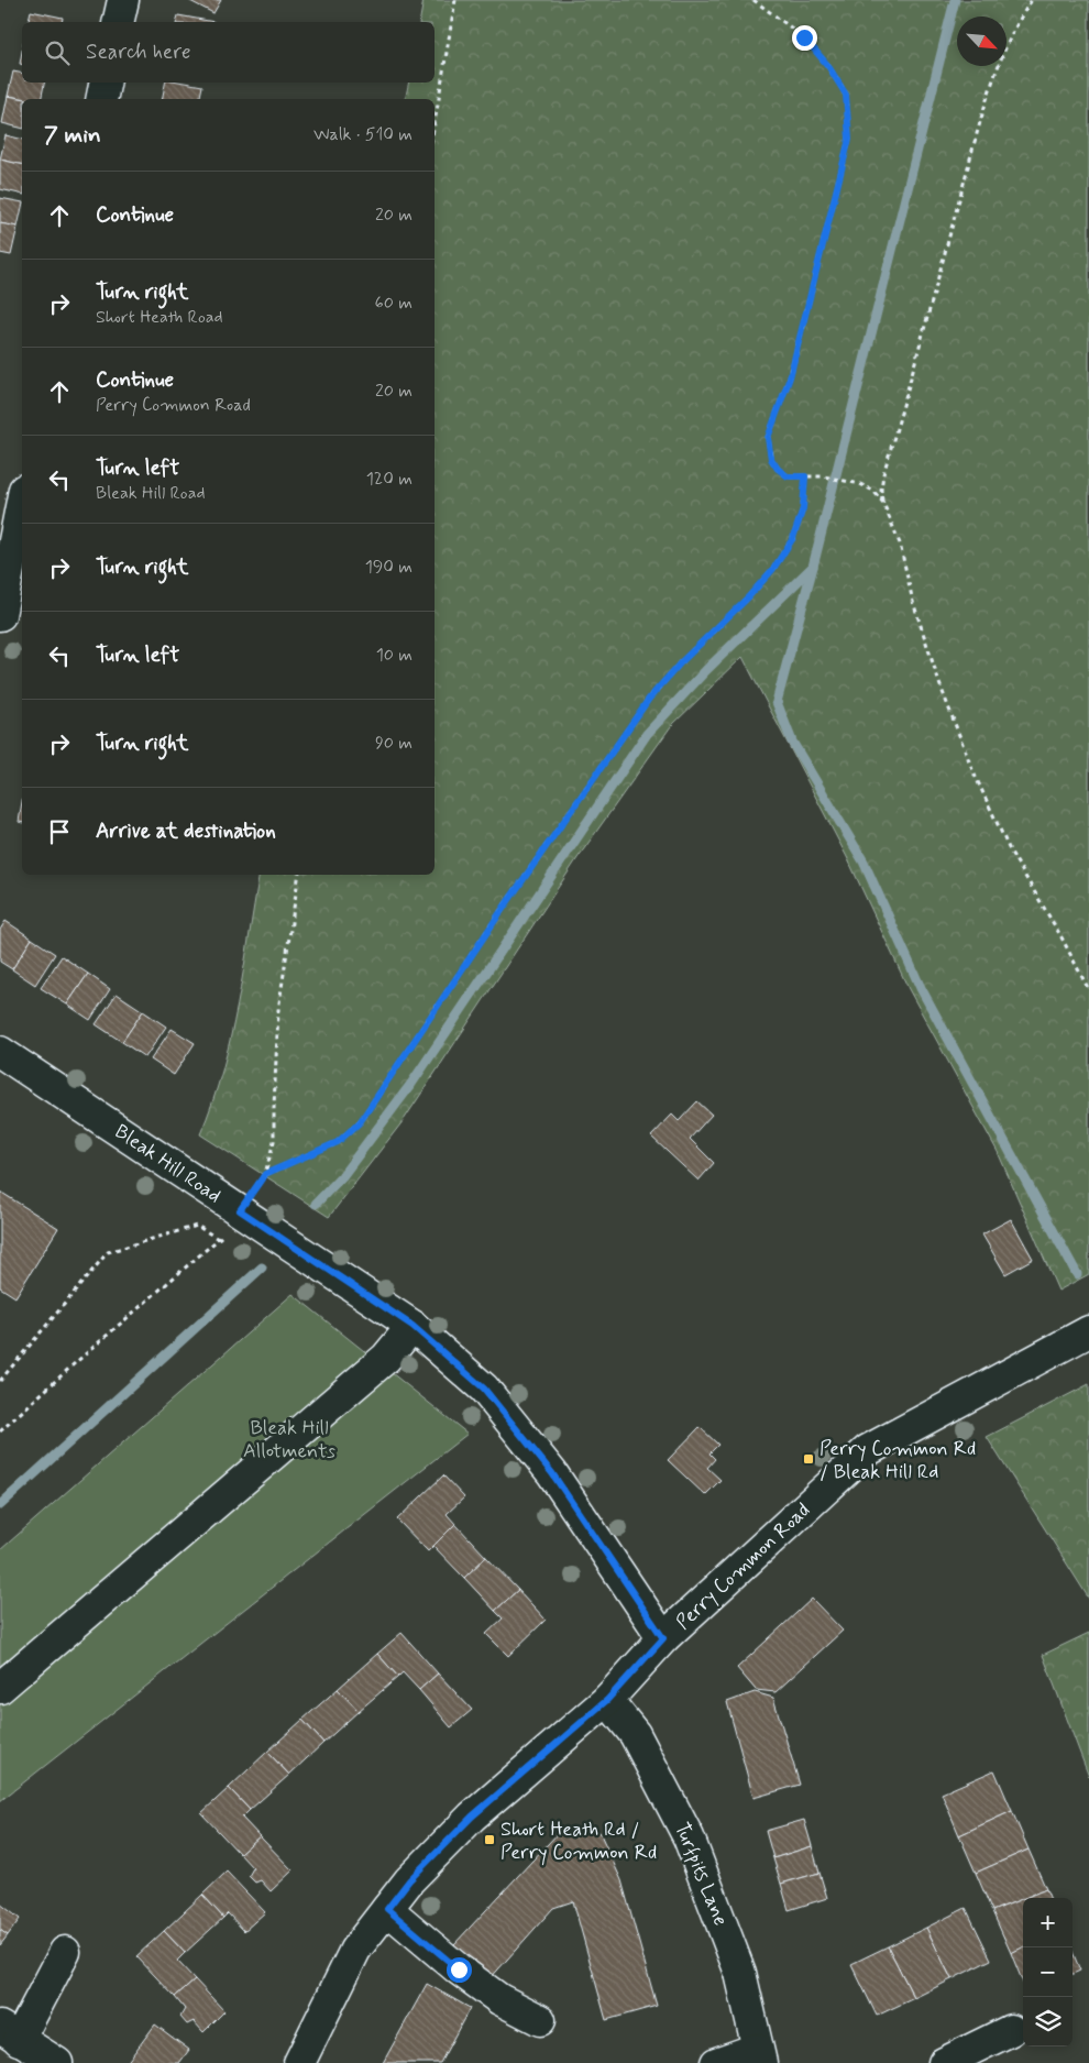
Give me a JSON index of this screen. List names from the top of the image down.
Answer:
{
  "streets": {
    "street": ["Bleak Hill Road", "Perry Common Road", "Turfpits Lane"]
  },
  "crossings": [
    ["Bleak Hill Road", "Perry Common Road"],
    ["Perry Common Road", "Turfpits Lane"]
  ],
  "parks": ["Bleak Hill Allotments"],
  "places": {
    "transit": ["Perry Common Rd / Bleak Hill Rd", "Short Heath Rd / Perry Common Rd"]
  },
  "north": "bottom right",
  "page": {
    "search": "Search here",
    "heading": ["7 min", "Walk · 510 m"],
    "list": [
      ["Continue", "20 m"],
      ["Turn right", "Short Heath Road", "60 m"],
      ["Continue", "Perry Common Road", "20 m"],
      ["Turn left", "Bleak Hill Road", "120 m"],
      ["Turn right", "190 m"],
      ["Turn left", "10 m"],
      ["Turn right", "90 m"],
      "Arrive at destination"
    ],
    "map_buttons": ["+", "−"]
  }
}
